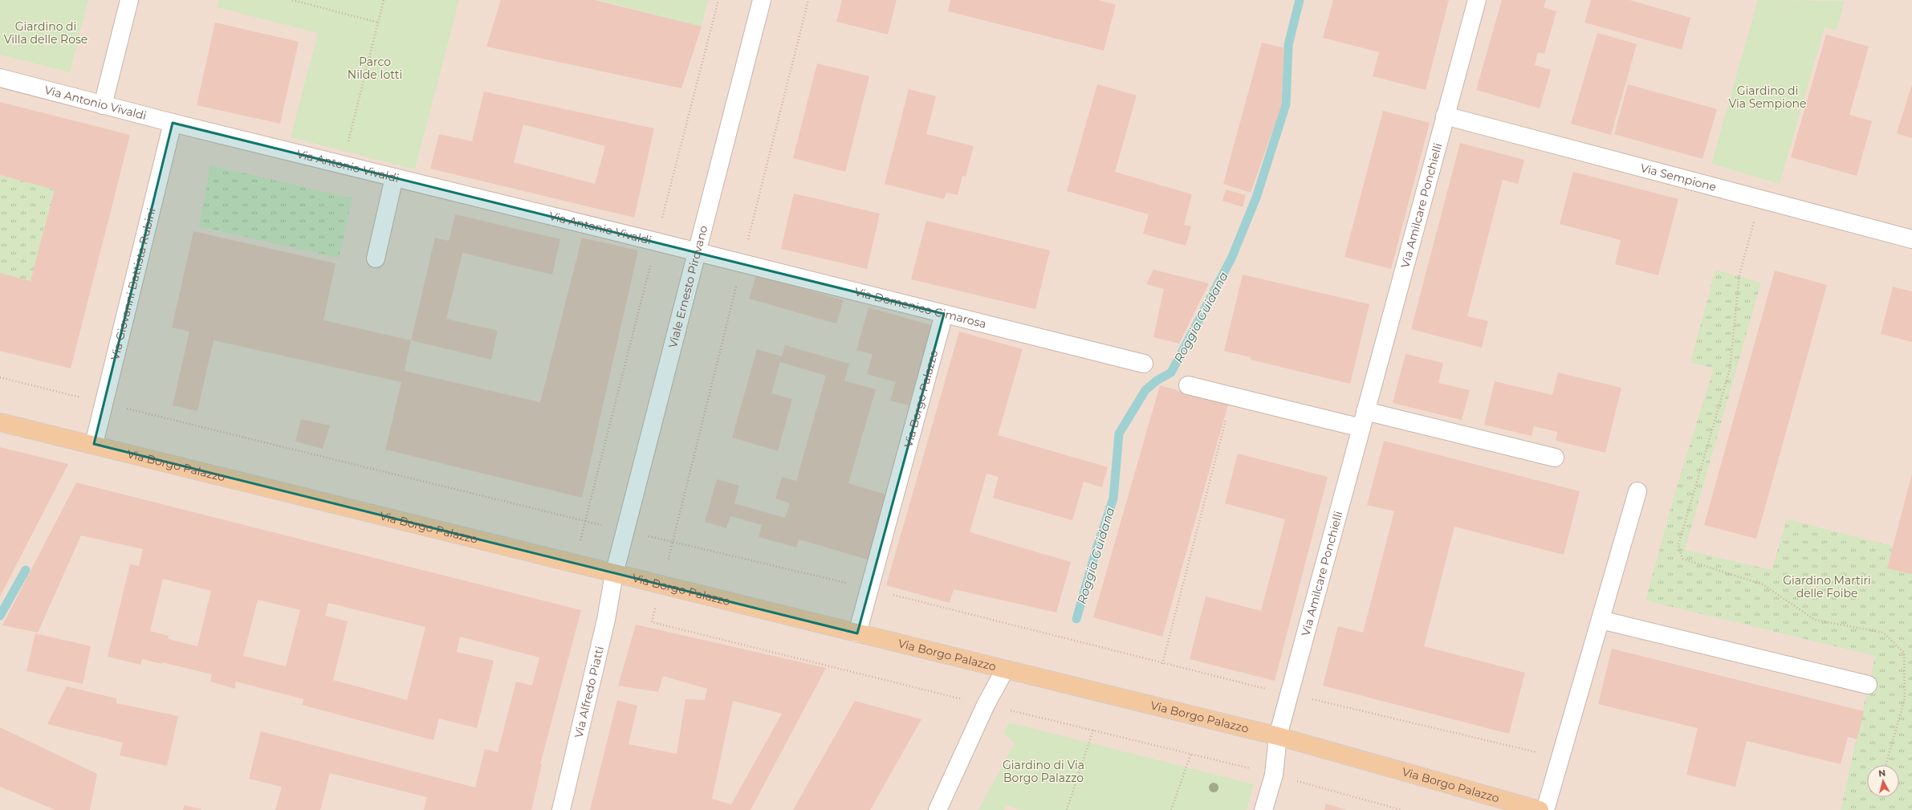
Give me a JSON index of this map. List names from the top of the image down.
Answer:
{
  "streets": {
    "main road": ["Via Borgo Palazzo"],
    "street": [
      "Via Antonio Vivaldi",
      "Via Sempione",
      "Via Amilcare Ponchielli",
      "Via Giovanni Battista Rubini",
      "Viale Ernesto Pirovano",
      "Via Domenico Cimarosa",
      "Via Alfredo Piatti"
    ]
  },
  "crossings": [
    ["Via Antonio Vivaldi", "Via Giovanni Battista Rubini"],
    ["Via Antonio Vivaldi", "Viale Ernesto Pirovano"],
    ["Via Antonio Vivaldi", "Via Domenico Cimarosa"],
    ["Via Sempione", "Via Amilcare Ponchielli"],
    ["Via Amilcare Ponchielli", "Via Borgo Palazzo"],
    ["Via Giovanni Battista Rubini", "Via Borgo Palazzo"],
    ["Viale Ernesto Pirovano", "Via Domenico Cimarosa"],
    ["Viale Ernesto Pirovano", "Via Borgo Palazzo"],
    ["Viale Ernesto Pirovano", "Via Alfredo Piatti"],
    ["Via Domenico Cimarosa", "Via Borgo Palazzo"],
    ["Via Borgo Palazzo", "Via Alfredo Piatti"]
  ],
  "water": ["Roggia Guidana"],
  "parks": [
    "Giardino di Villa delle Rose",
    "Parco Nilde Iotti",
    "Giardino di Via Sempione",
    "Giardino Martiri delle Foibe",
    "Giardino di Via Borgo Palazzo"
  ],
  "north": "top"
}
